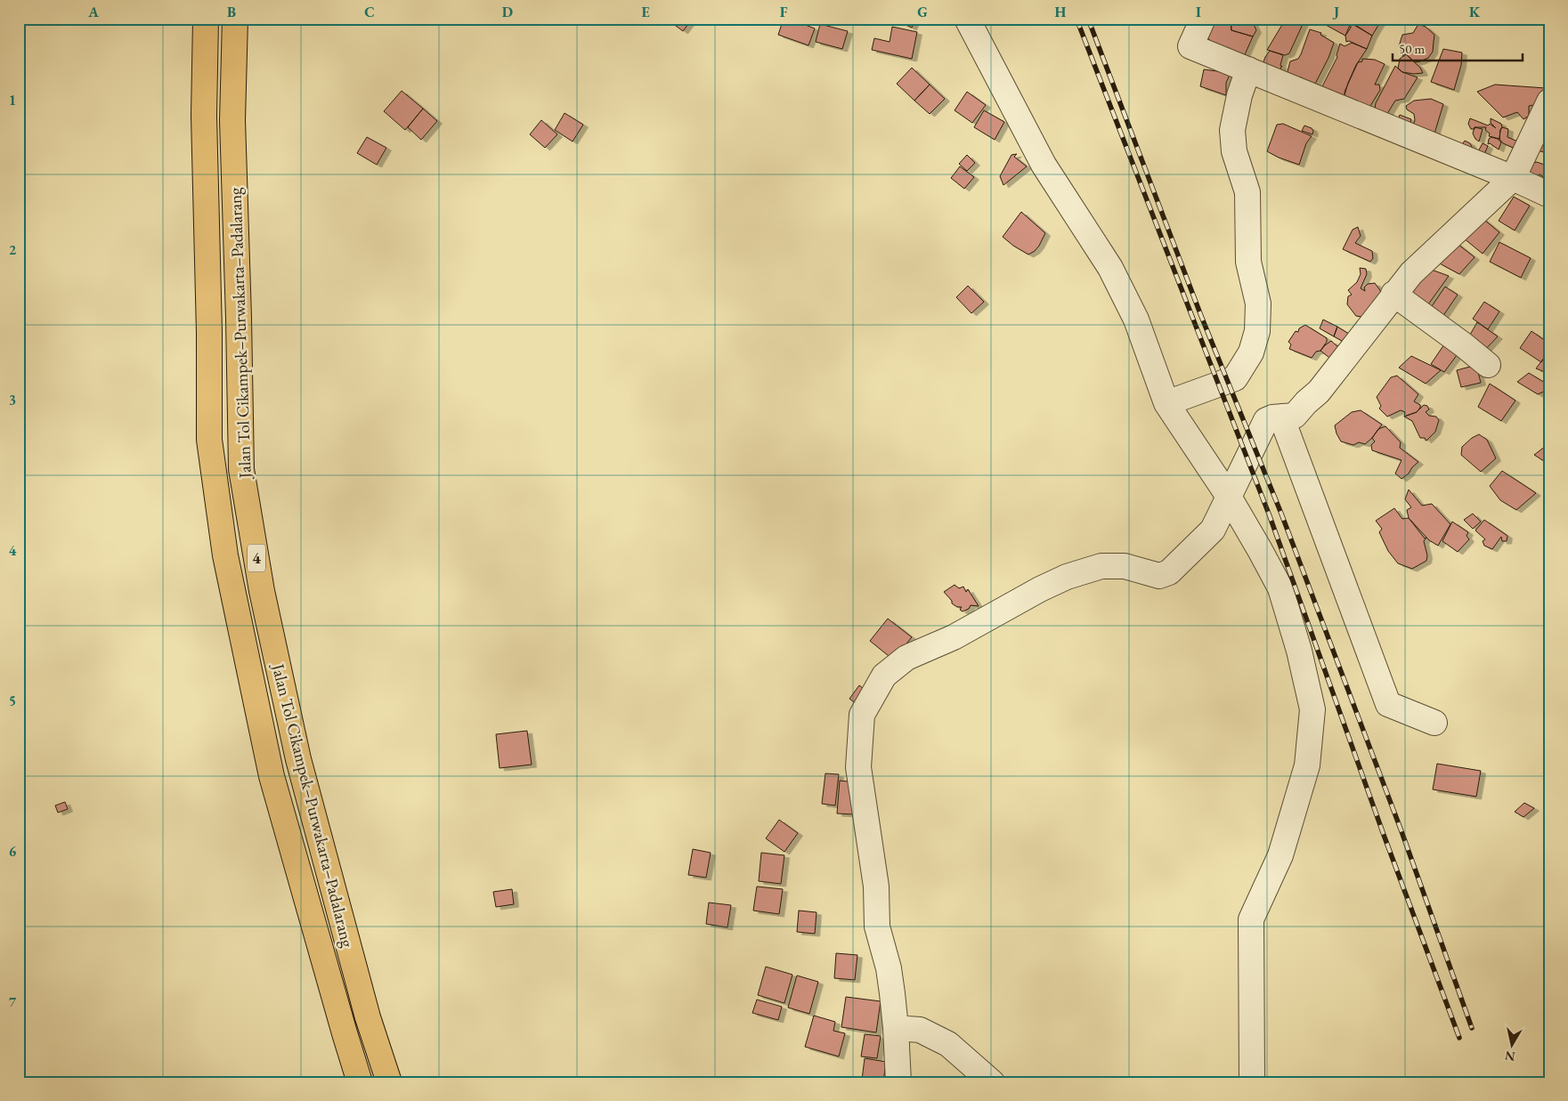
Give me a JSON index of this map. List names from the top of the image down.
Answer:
{
  "streets": {
    "highway": ["Jalan Tol Cikampek–Purwakarta–Padalarang", "4"]
  },
  "scale_bar": "50 m",
  "north": "bottom",
  "grid": {
    "columns": [
      "A",
      "B",
      "C",
      "D",
      "E",
      "F",
      "G",
      "H",
      "I",
      "J",
      "K"
    ],
    "rows": [
      "1",
      "2",
      "3",
      "4",
      "5",
      "6",
      "7"
    ]
  }
}
